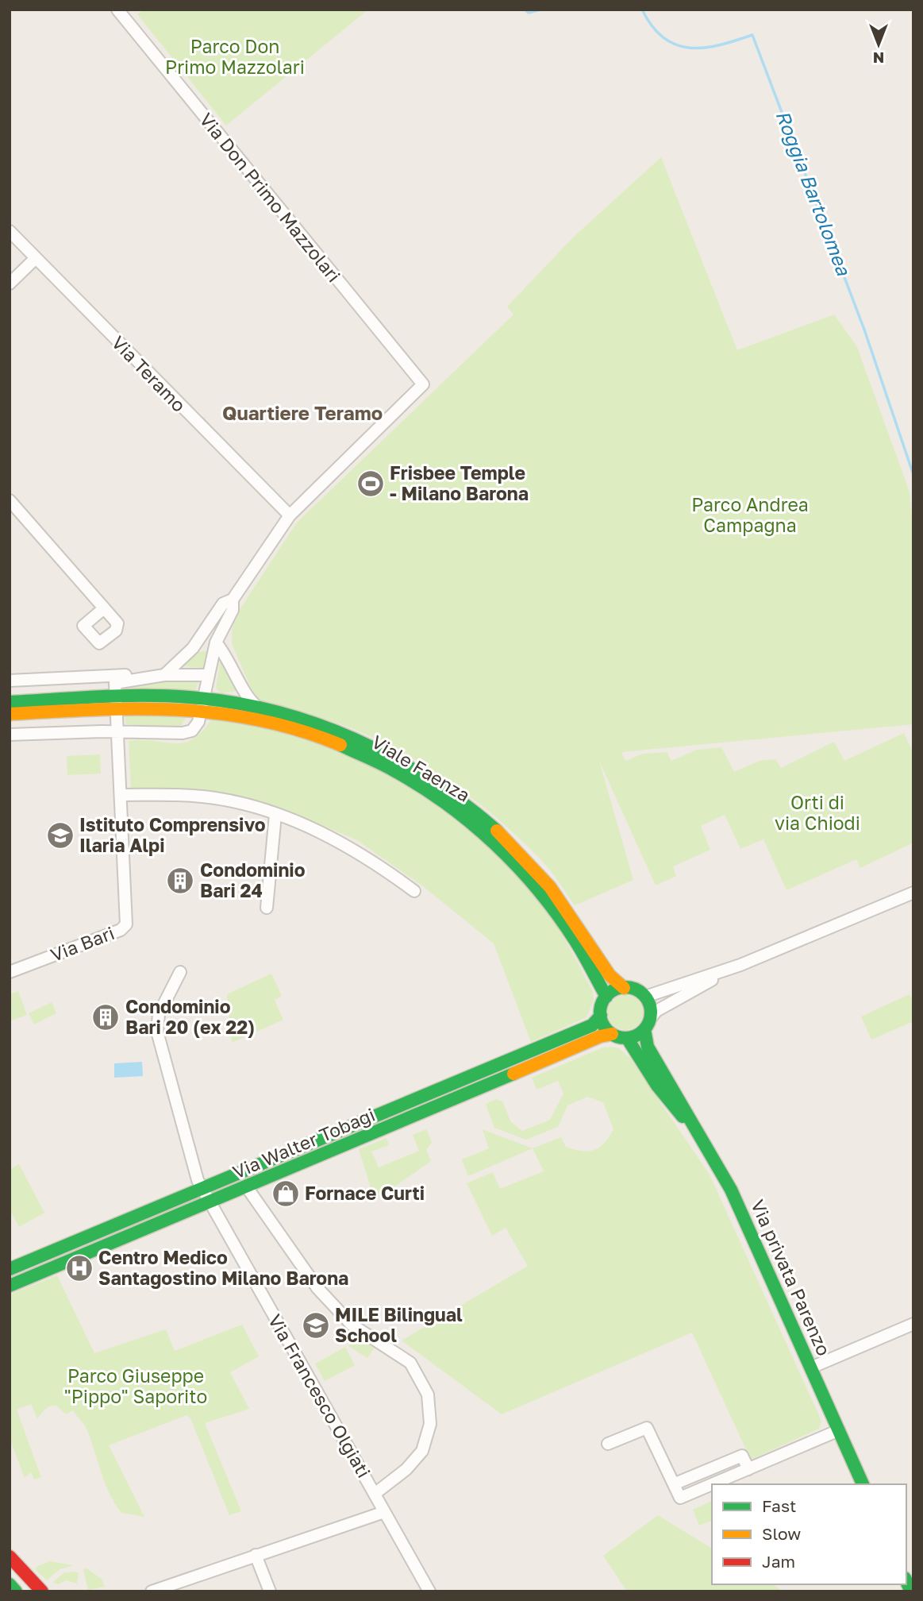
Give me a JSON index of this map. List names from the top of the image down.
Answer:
{
  "streets": {
    "street": [
      "Via Don Primo Mazzolari",
      "Via Teramo",
      "Viale Faenza",
      "Via Bari",
      "Via Walter Tobagi",
      "Via privata Parenzo",
      "Via Francesco Olgiati"
    ]
  },
  "crossings": [
    ["Via Don Primo Mazzolari", "Via Teramo"],
    ["Viale Faenza", "Via Walter Tobagi"],
    ["Viale Faenza", "Via privata Parenzo"],
    ["Via Walter Tobagi", "Via privata Parenzo"],
    ["Via Walter Tobagi", "Via Francesco Olgiati"]
  ],
  "districts": ["Quartiere Teramo"],
  "water": ["Roggia Bartolomea"],
  "parks": [
    "Parco Don Primo Mazzolari",
    "Parco Andrea Campagna",
    "Orti di via Chiodi",
    "Parco Giuseppe \"Pippo\" Saporito"
  ],
  "places": {
    "sports": ["Frisbee Temple - Milano Barona"],
    "school or university": ["Istituto Comprensivo Ilaria Alpi", "MILE Bilingual School"],
    "building": ["Condominio Bari 24", "Condominio Bari 20 (ex 22)"],
    "shop": ["Fornace Curti"],
    "hospital": ["Centro Medico Santagostino Milano Barona"]
  },
  "legend": ["Fast", "Slow", "Jam"],
  "north": "bottom"
}
